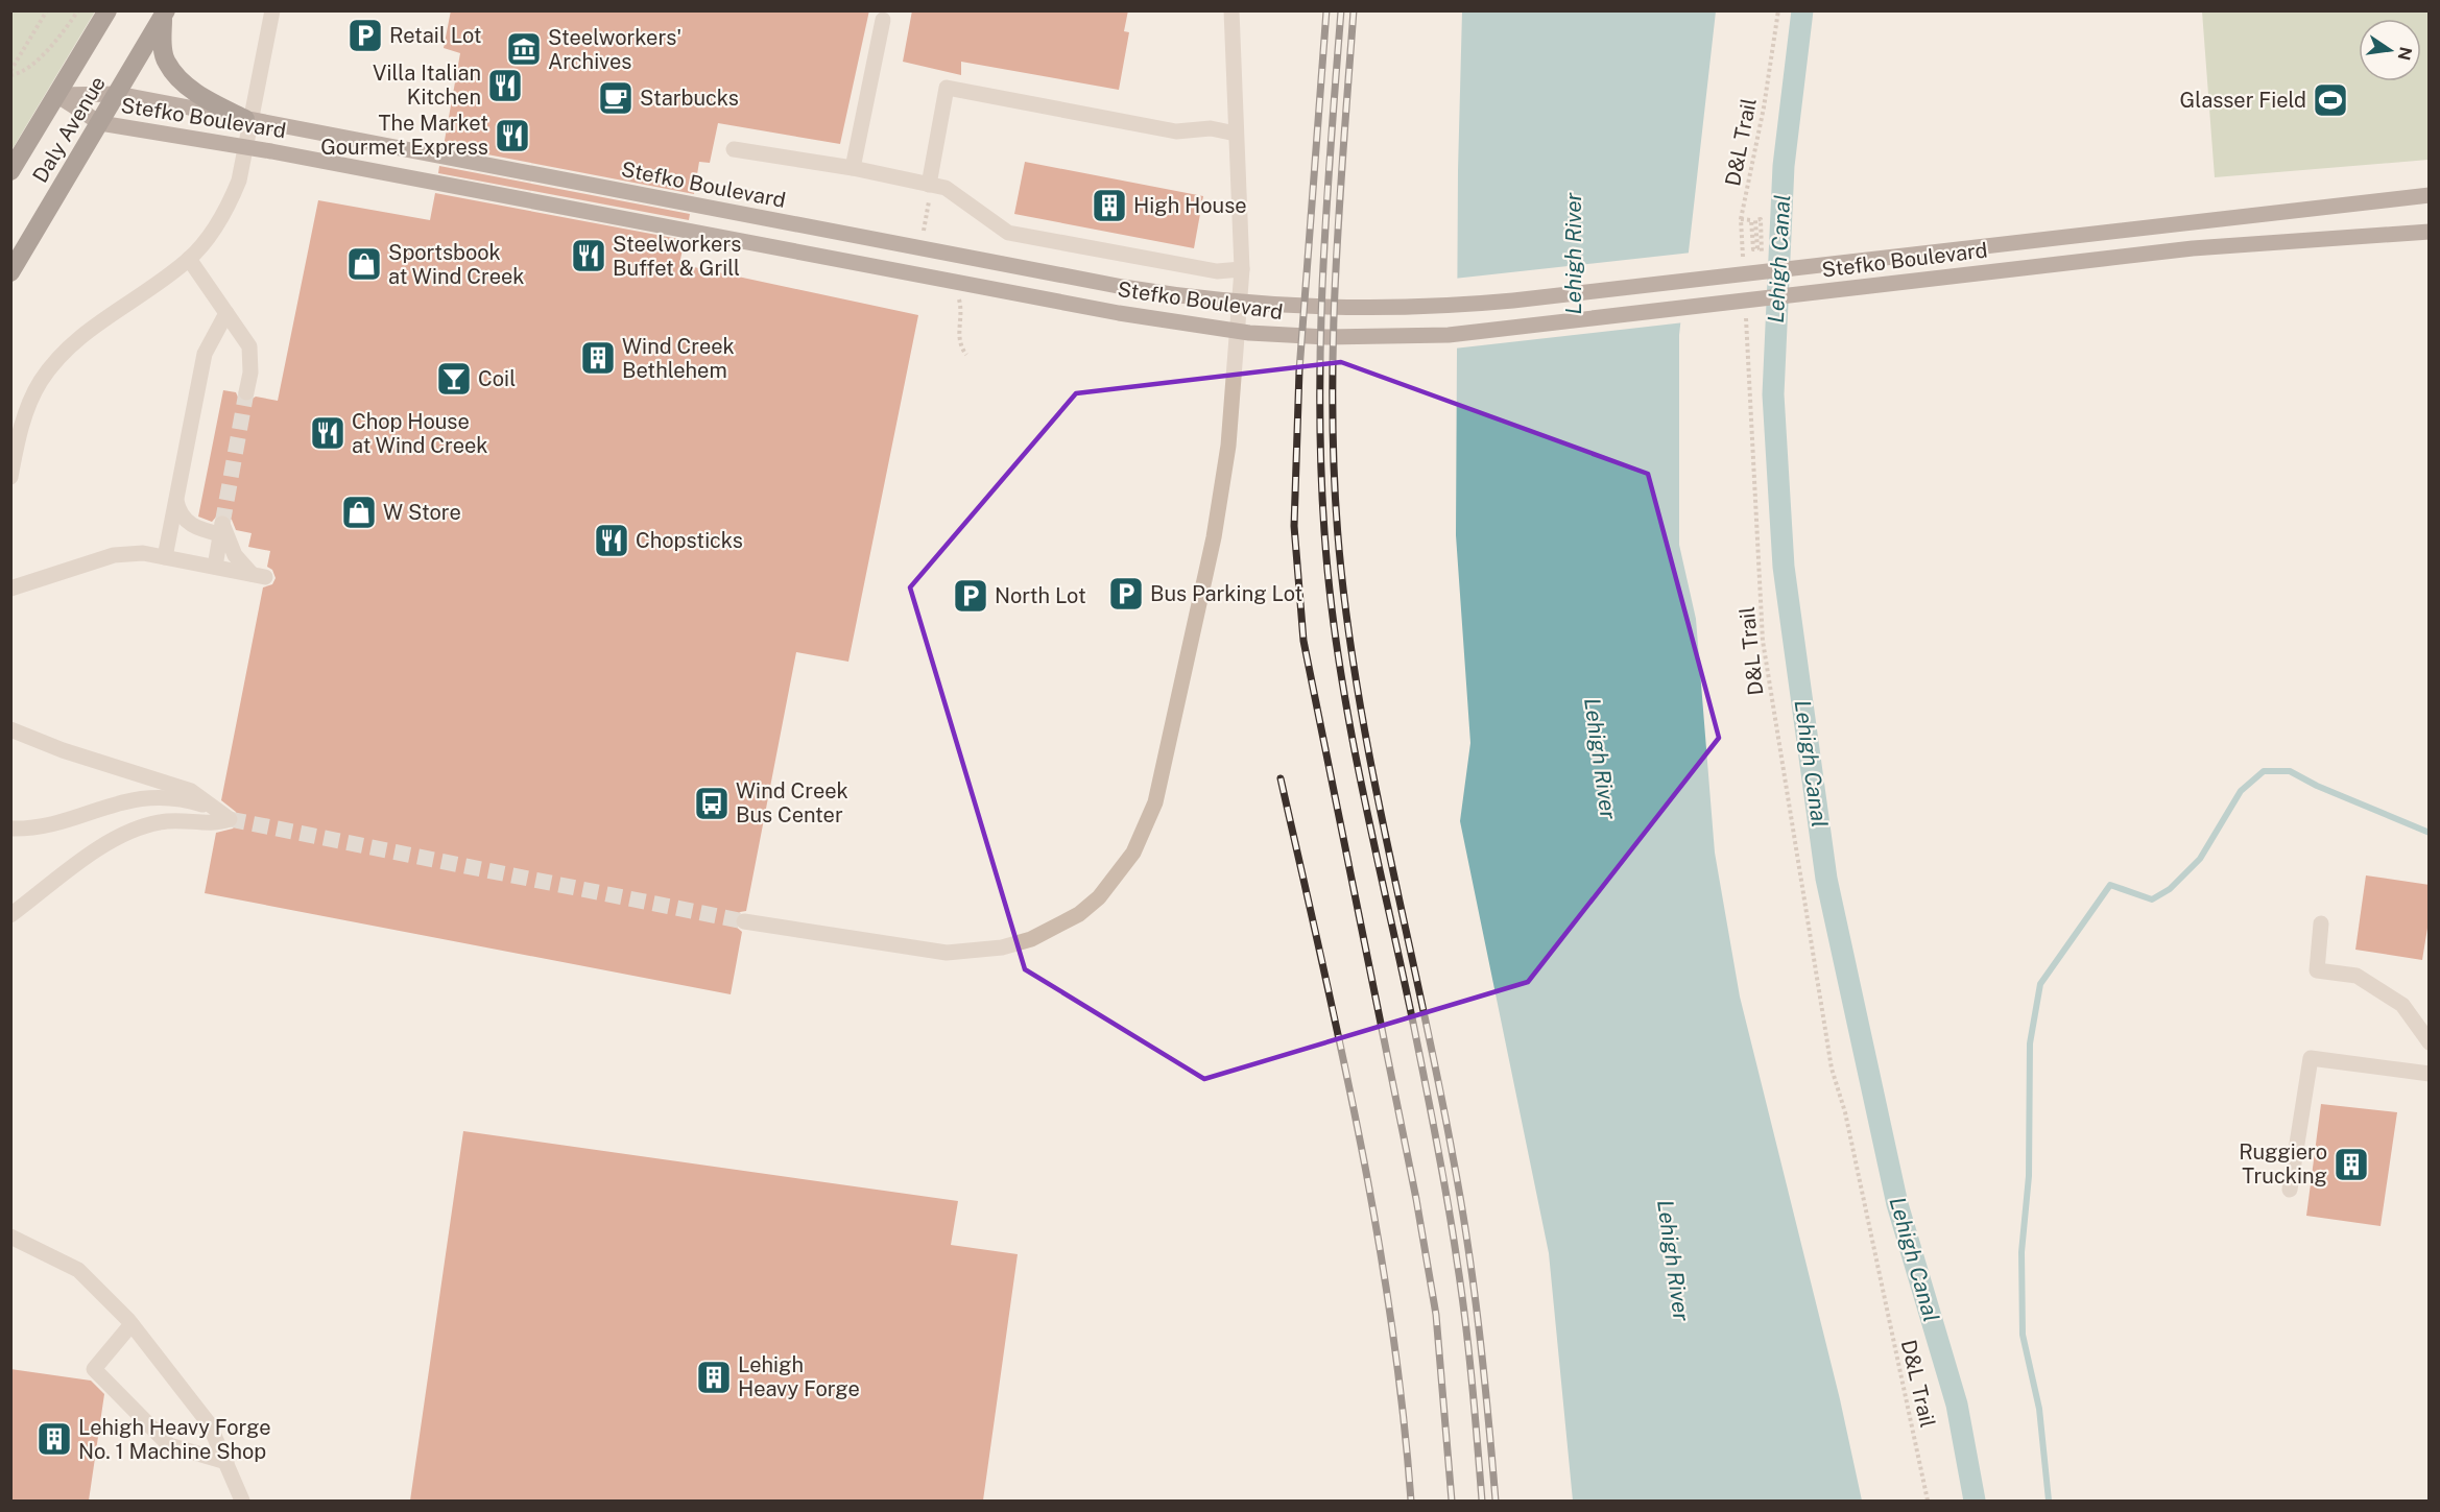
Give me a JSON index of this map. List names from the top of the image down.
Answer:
{
  "streets": {
    "highway": ["Daly Avenue"],
    "main road": ["Stefko Boulevard"],
    "path": ["D&L Trail"]
  },
  "crossings": [
    ["Stefko Boulevard", "Daly Avenue"]
  ],
  "water": ["Lehigh River", "Lehigh Canal"],
  "places": {
    "parking": ["Retail Lot", "Bus Parking Lot", "North Lot"],
    "museum": ["Steelworkers' Archives"],
    "restaurant": [
      "Villa Italian Kitchen",
      "The Market Gourmet Express",
      "Steelworkers Buffet & Grill",
      "Chop House at Wind Creek",
      "Chopsticks"
    ],
    "cafe": ["Starbucks"],
    "sports": ["Glasser Field"],
    "building": [
      "High House",
      "Wind Creek Bethlehem",
      "Ruggiero Trucking",
      "Lehigh Heavy Forge",
      "Lehigh Heavy Forge No. 1 Machine Shop"
    ],
    "shop": ["Sportsbook at Wind Creek", "W Store"],
    "bar": ["Coil"],
    "bus stop": ["Wind Creek Bus Center"]
  },
  "north": "right"
}
